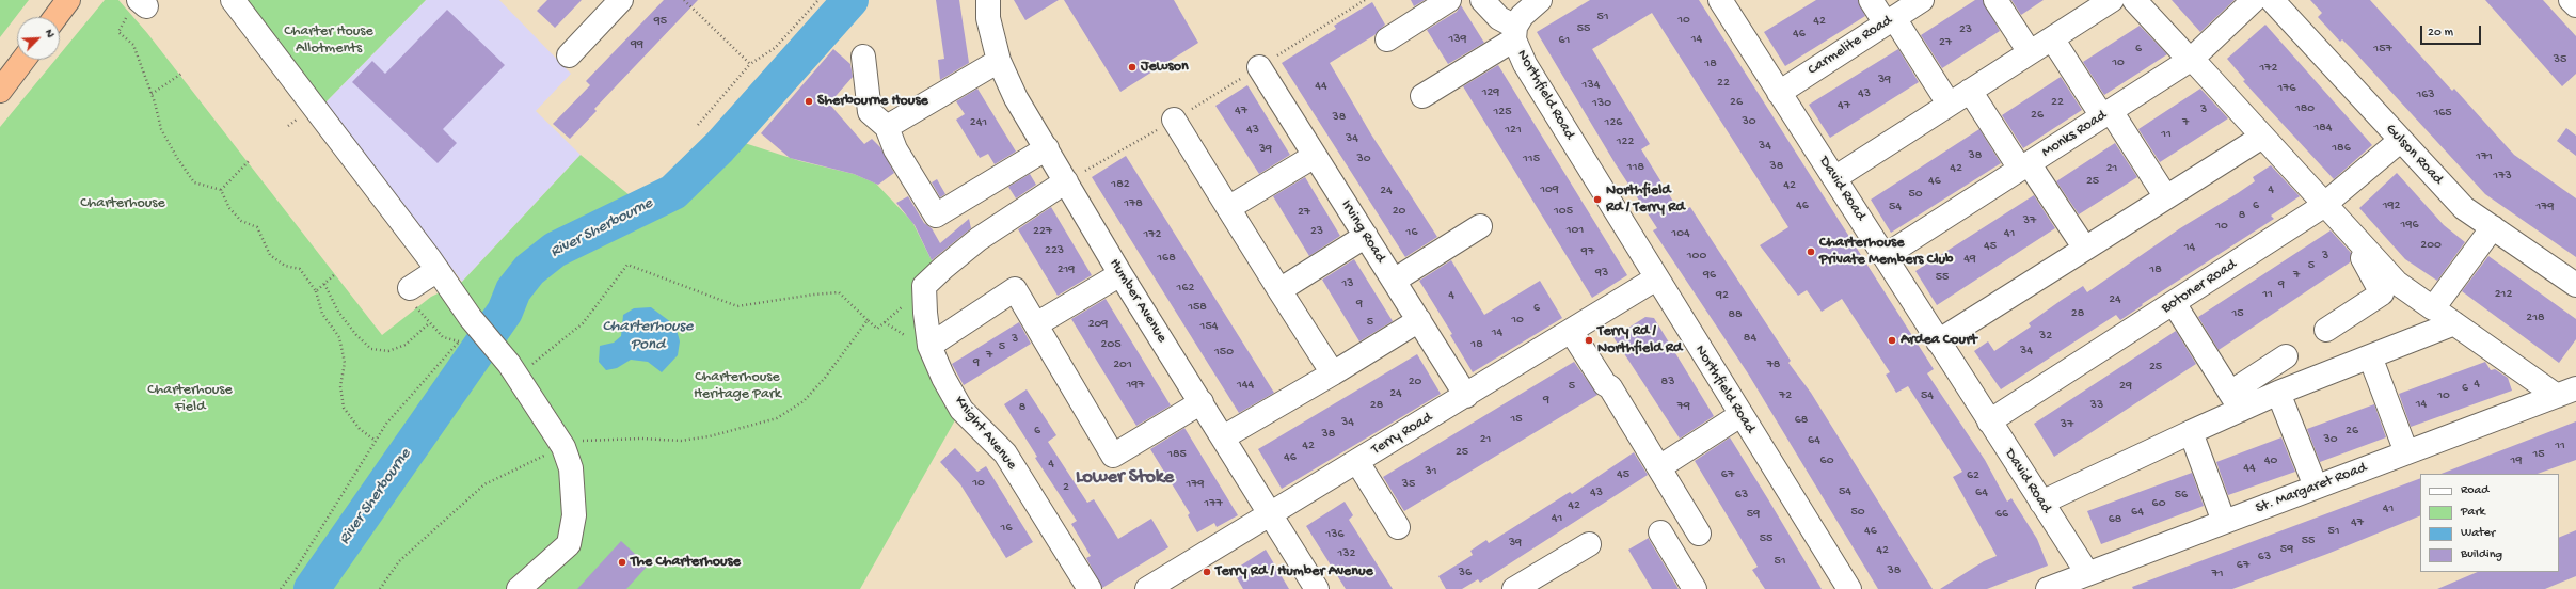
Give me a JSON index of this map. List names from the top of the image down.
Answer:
{
  "streets": {
    "street": [
      "Carmelite Road",
      "Northfield Road",
      "Monks Road",
      "Gulson Road",
      "David Road",
      "Irving Road",
      "Botoner Road",
      "Humber Avenue",
      "Knight Avenue",
      "Terry Road",
      "St. Margaret Road"
    ]
  },
  "crossings": [
    ["Carmelite Road", "David Road"],
    ["Northfield Road", "Terry Road"],
    ["Monks Road", "David Road"],
    ["Gulson Road", "Botoner Road"],
    ["David Road", "Botoner Road"],
    ["David Road", "St. Margaret Road"],
    ["Irving Road", "Terry Road"],
    ["Humber Avenue", "Terry Road"]
  ],
  "districts": ["Lower Stoke"],
  "water": ["River Sherbourne", "Charterhouse Pond"],
  "parks": [
    "Charter House Allotments",
    "Charterhouse",
    "Charterhouse Heritage Park",
    "Charterhouse Field"
  ],
  "places": [
    "Jewson",
    "Sherbourne House",
    "Northfield Rd / Terry Rd",
    "Charterhouse Private Members Club",
    "Terry Rd / Northfield Rd",
    "Ardea Court",
    "The Charterhouse",
    "Terry Rd / Humber Avenue"
  ],
  "house_numbers": [
    "51",
    "10",
    "95",
    "42",
    "55",
    "23",
    "46",
    "139",
    "14",
    "61",
    "27",
    "99",
    "6",
    "157",
    "35",
    "10",
    "18",
    "172",
    "39",
    "22",
    "134",
    "44",
    "176",
    "129",
    "43",
    "163",
    "26",
    "22",
    "130",
    "47",
    "180",
    "3",
    "47",
    "125",
    "165",
    "26",
    "38",
    "30",
    "241",
    "126",
    "7",
    "184",
    "43",
    "121",
    "11",
    "34",
    "122",
    "34",
    "186",
    "39",
    "38",
    "171",
    "30",
    "115",
    "38",
    "118",
    "42",
    "21",
    "173",
    "46",
    "25",
    "182",
    "42",
    "109",
    "4",
    "24",
    "50",
    "178",
    "46",
    "6",
    "192",
    "54",
    "179",
    "20",
    "105",
    "27",
    "8",
    "37",
    "196",
    "10",
    "101",
    "227",
    "23",
    "16",
    "104",
    "41",
    "172",
    "200",
    "45",
    "14",
    "223",
    "97",
    "100",
    "3",
    "168",
    "49",
    "5",
    "219",
    "18",
    "93",
    "96",
    "7",
    "55",
    "13",
    "9",
    "162",
    "11",
    "212",
    "4",
    "92",
    "24",
    "9",
    "158",
    "6",
    "28",
    "15",
    "88",
    "218",
    "10",
    "5",
    "209",
    "154",
    "14",
    "32",
    "84",
    "3",
    "205",
    "18",
    "5",
    "34",
    "150",
    "7",
    "9",
    "201",
    "78",
    "25",
    "20",
    "83",
    "4",
    "197",
    "144",
    "5",
    "29",
    "6",
    "24",
    "72",
    "54",
    "10",
    "9",
    "14",
    "28",
    "33",
    "79",
    "8",
    "15",
    "68",
    "34",
    "37",
    "6",
    "26",
    "38",
    "21",
    "30",
    "64",
    "42",
    "11",
    "25",
    "185",
    "15",
    "46",
    "60",
    "40",
    "19",
    "4",
    "44",
    "31",
    "45",
    "67",
    "62",
    "10",
    "179",
    "35",
    "2",
    "54",
    "43",
    "64",
    "63",
    "56",
    "177",
    "60",
    "42",
    "41",
    "50",
    "64",
    "59",
    "66",
    "41",
    "68",
    "47",
    "16",
    "46",
    "51",
    "136",
    "55",
    "55",
    "39",
    "59",
    "42",
    "132",
    "63",
    "51",
    "67",
    "38",
    "36",
    "71"
  ],
  "legend": [
    "Road",
    "Park",
    "Water",
    "Building"
  ],
  "scale_bar": "20 m",
  "north": "top right"
}
